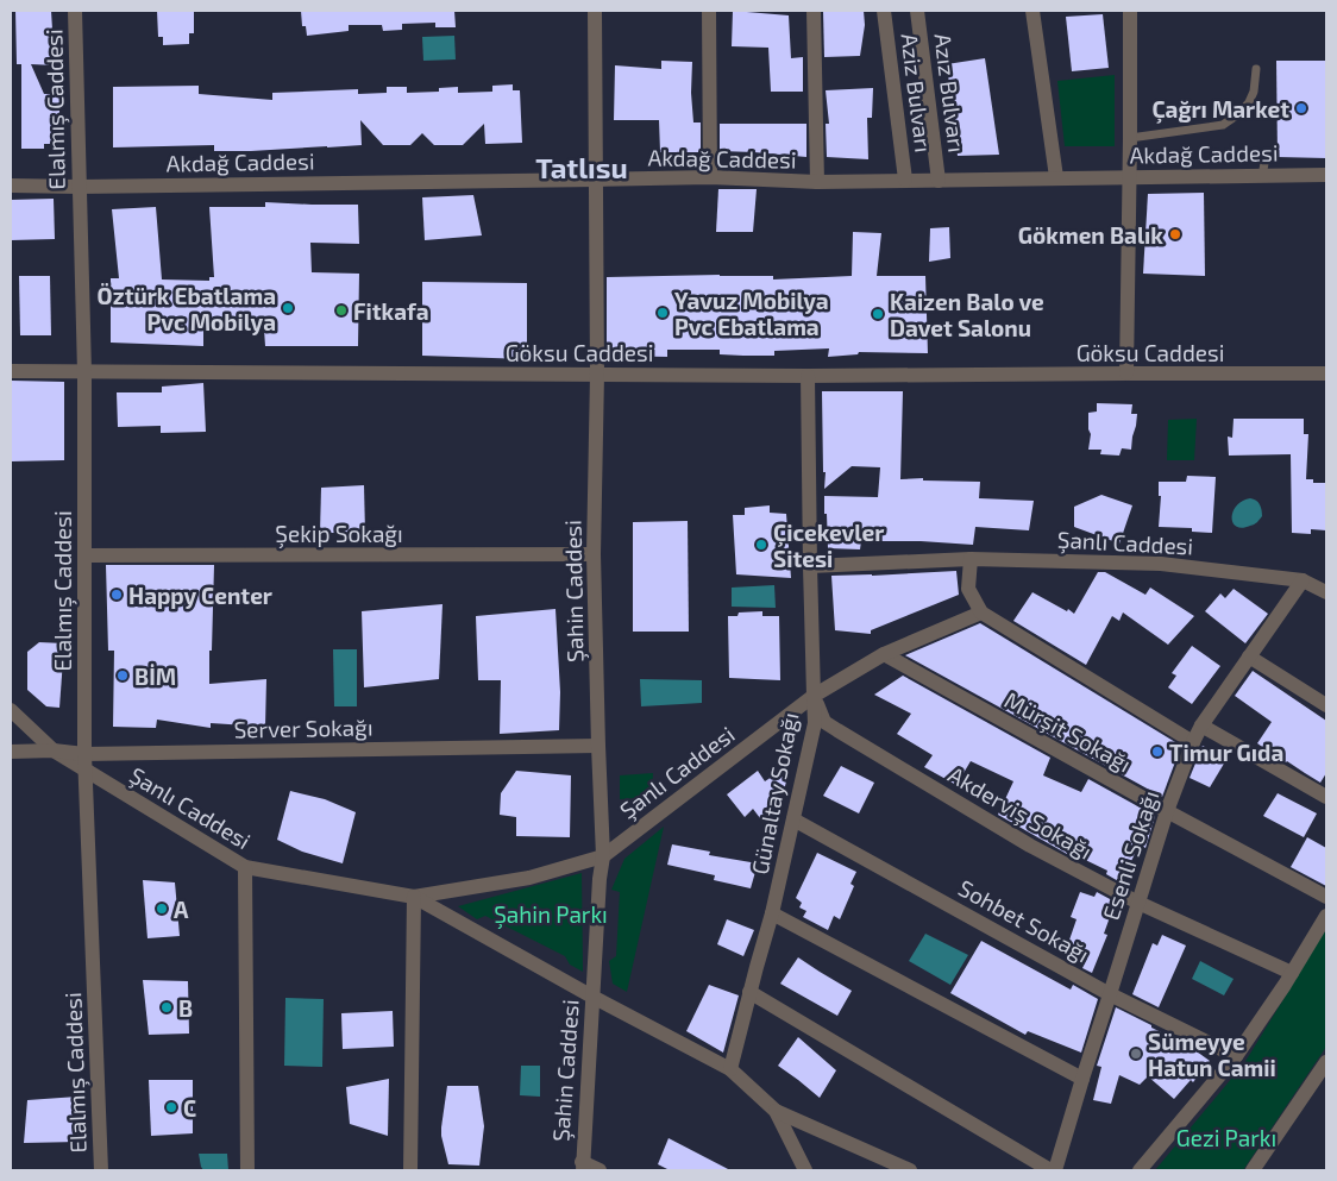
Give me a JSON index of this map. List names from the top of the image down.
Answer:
{
  "streets": {
    "street": [
      "Aziz Bulvarı",
      "Azız Bulvarı",
      "Elalmış Caddesi",
      "Akdağ Caddesi",
      "Göksu Caddesi",
      "Şekip Sokağı",
      "Şanlı Caddesi",
      "Şahin Caddesi",
      "Server Sokağı",
      "Mürşit Sokağı",
      "Günaltay Sokağı",
      "Akderviş Sokağı",
      "Esenli Sokağı",
      "Sohbet Sokağı"
    ]
  },
  "crossings": [
    ["Aziz Bulvarı", "Akdağ Caddesi"],
    ["Azız Bulvarı", "Akdağ Caddesi"],
    ["Elalmış Caddesi", "Akdağ Caddesi"],
    ["Elalmış Caddesi", "Göksu Caddesi"],
    ["Elalmış Caddesi", "Şekip Sokağı"],
    ["Elalmış Caddesi", "Şanlı Caddesi"],
    ["Elalmış Caddesi", "Server Sokağı"],
    ["Akdağ Caddesi", "Şahin Caddesi"],
    ["Göksu Caddesi", "Şahin Caddesi"],
    ["Göksu Caddesi", "Günaltay Sokağı"],
    ["Şekip Sokağı", "Şahin Caddesi"],
    ["Şanlı Caddesi", "Şahin Caddesi"],
    ["Şanlı Caddesi", "Server Sokağı"],
    ["Şanlı Caddesi", "Mürşit Sokağı"],
    ["Şanlı Caddesi", "Günaltay Sokağı"],
    ["Şanlı Caddesi", "Akderviş Sokağı"],
    ["Şanlı Caddesi", "Esenli Sokağı"],
    ["Şahin Caddesi", "Server Sokağı"],
    ["Mürşit Sokağı", "Esenli Sokağı"],
    ["Günaltay Sokağı", "Akderviş Sokağı"],
    ["Günaltay Sokağı", "Sohbet Sokağı"],
    ["Akderviş Sokağı", "Esenli Sokağı"],
    ["Esenli Sokağı", "Sohbet Sokağı"]
  ],
  "districts": ["Tatlısu"],
  "parks": ["Şahin Parkı", "Gezi Parkı"],
  "places": [
    "Çağrı Market",
    "Gökmen Balık",
    "Öztürk Ebatlama Pvc Mobilya",
    "Fitkafa",
    "Yavuz Mobilya Pvc Ebatlama",
    "Kaizen Balo ve Davet Salonu",
    "Çicekevler Sitesi",
    "Happy Center",
    "BİM",
    "Timur Gıda",
    "A",
    "B",
    "Sümeyye Hatun Camii",
    "C"
  ]
}
